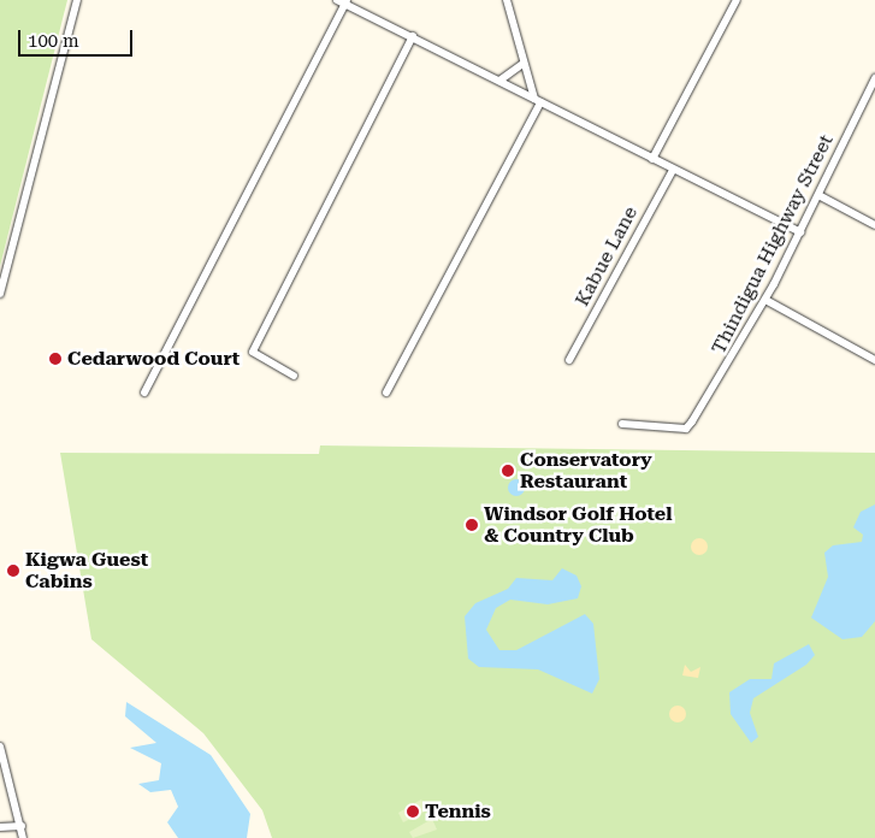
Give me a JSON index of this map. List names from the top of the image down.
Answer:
{
  "streets": {
    "street": ["Thindigua Highway Street", "Kabue Lane"]
  },
  "places": [
    "Cedarwood Court",
    "Conservatory Restaurant",
    "Windsor Golf Hotel & Country Club",
    "Kigwa Guest Cabins",
    "Tennis"
  ],
  "scale_bar": "100 m"
}
